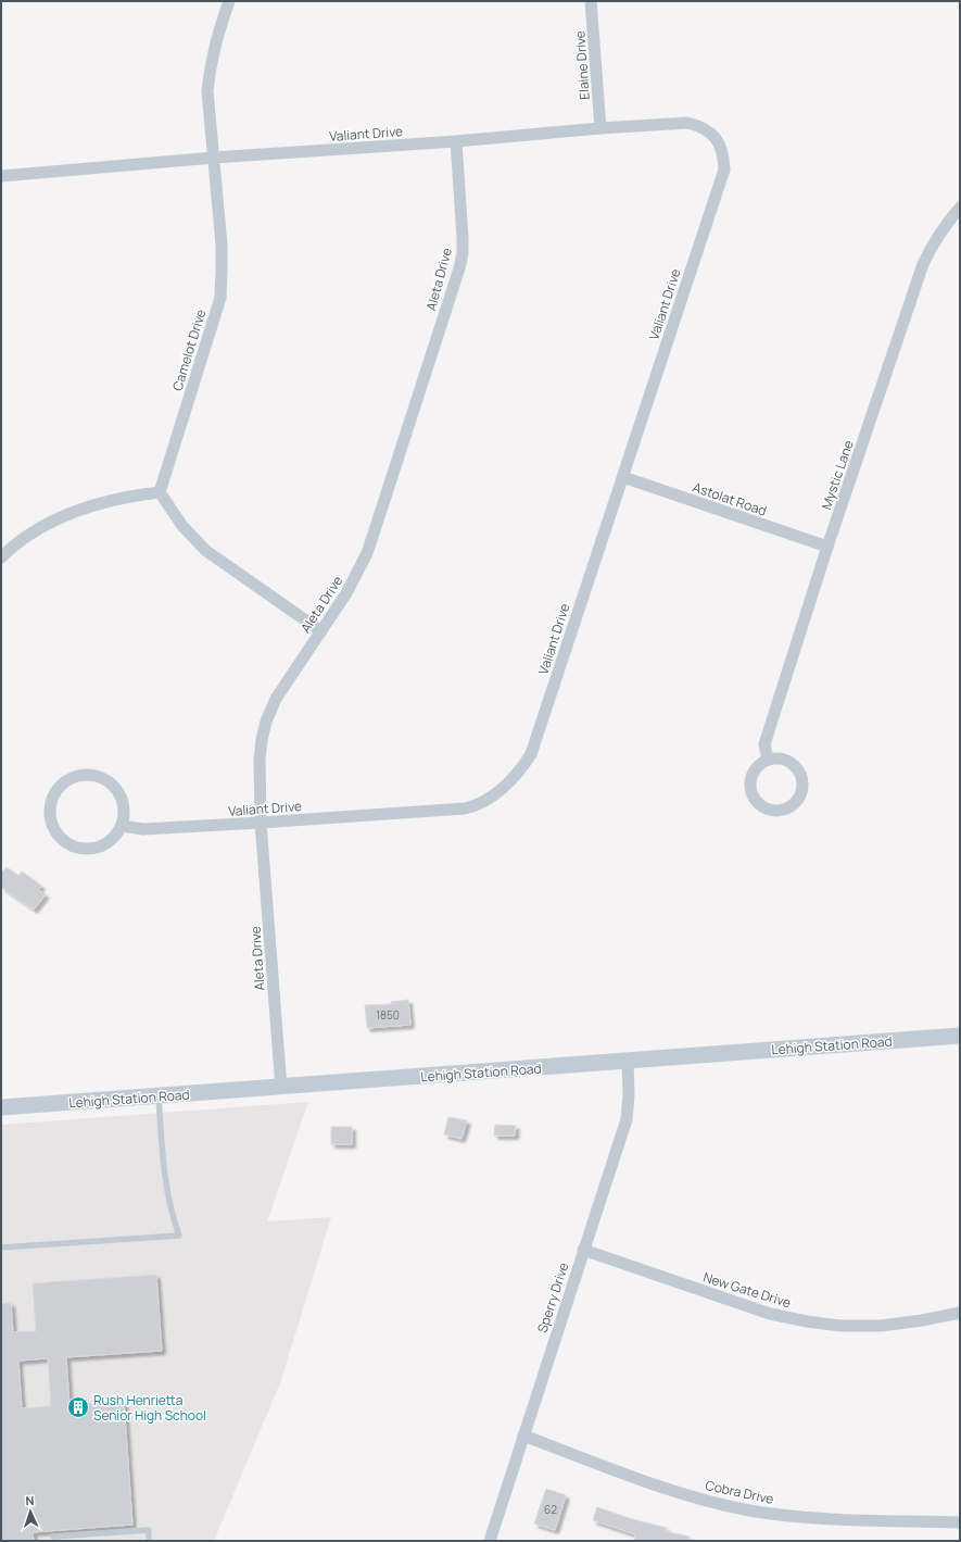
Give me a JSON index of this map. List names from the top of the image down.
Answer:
{
  "streets": {
    "main road": ["Lehigh Station Road"],
    "street": [
      "Elaine Drive",
      "Valiant Drive",
      "Aleta Drive",
      "Camelot Drive",
      "Mystic Lane",
      "Astolat Road",
      "New Gate Drive",
      "Sperry Drive",
      "Cobra Drive"
    ]
  },
  "crossings": [
    ["Elaine Drive", "Valiant Drive"],
    ["Valiant Drive", "Aleta Drive"],
    ["Valiant Drive", "Camelot Drive"],
    ["Valiant Drive", "Astolat Road"],
    ["Aleta Drive", "Lehigh Station Road"],
    ["Mystic Lane", "Astolat Road"],
    ["Lehigh Station Road", "Sperry Drive"],
    ["New Gate Drive", "Sperry Drive"],
    ["Sperry Drive", "Cobra Drive"]
  ],
  "places": {
    "building": ["Rush Henrietta Senior High School"]
  },
  "house_numbers": ["1850", "62"],
  "north": "top"
}
